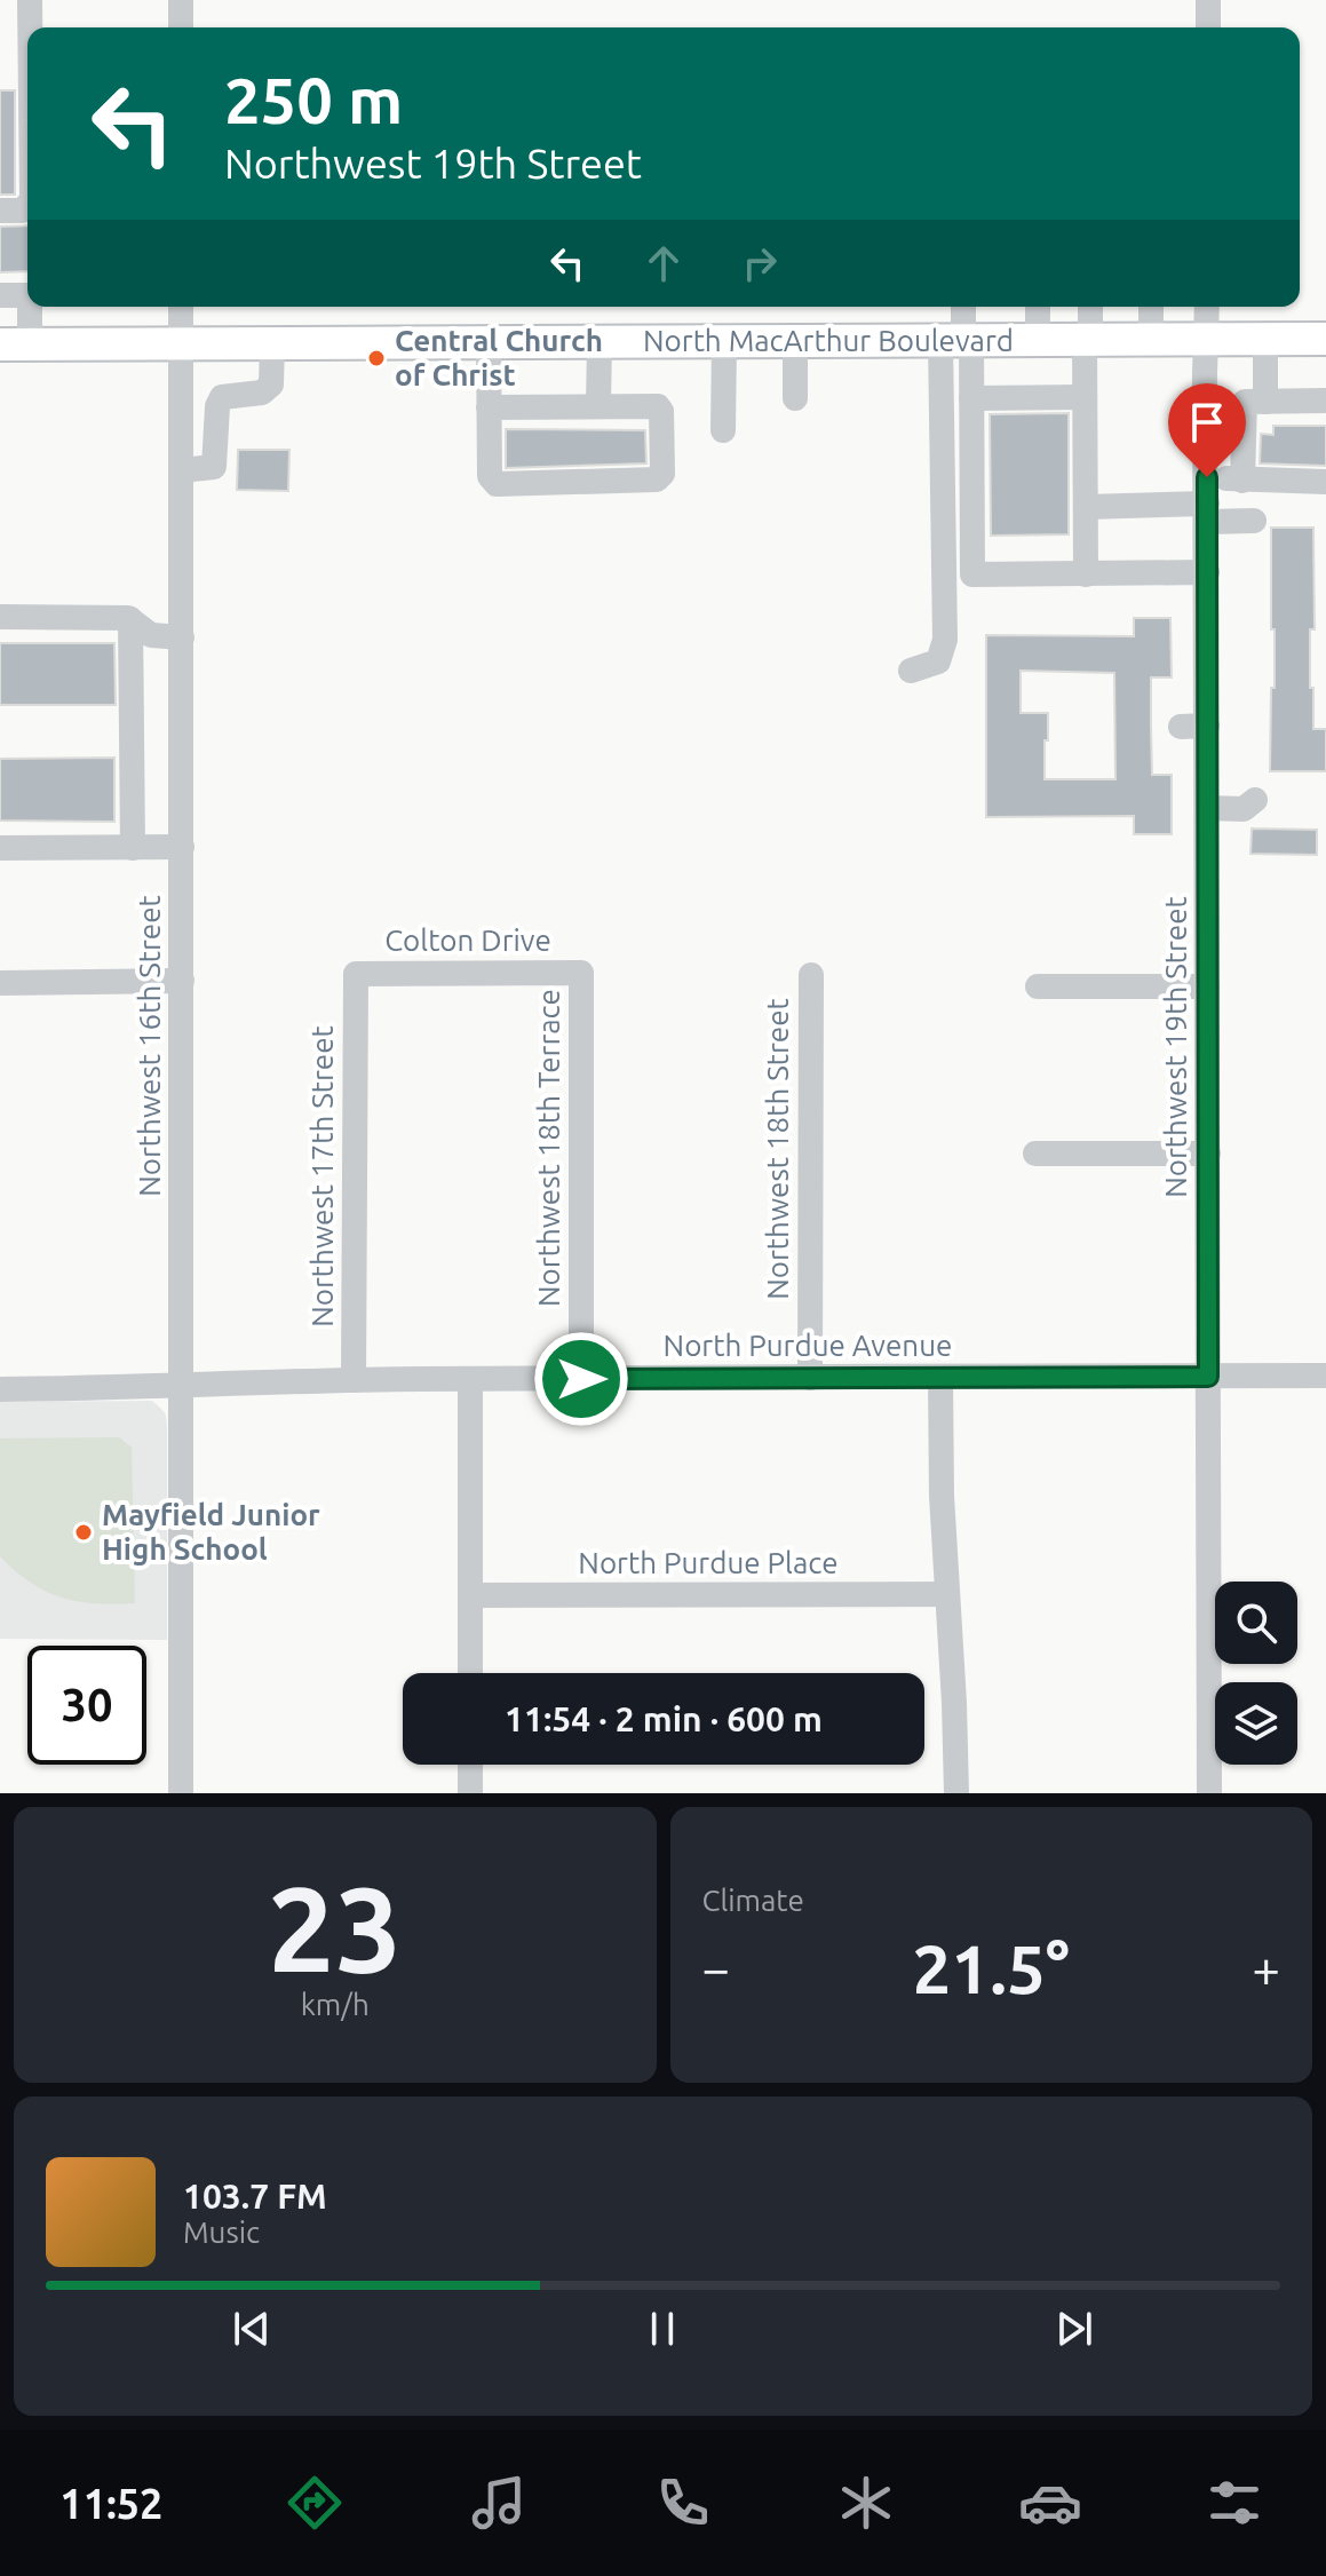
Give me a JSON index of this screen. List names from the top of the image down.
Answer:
{
  "streets": {
    "main road": ["North MacArthur Boulevard"],
    "street": [
      "Colton Drive",
      "Northwest 16th Street",
      "Northwest 19th Street",
      "Northwest 18th Terrace",
      "Northwest 18th Street",
      "Northwest 17th Street",
      "North Purdue Avenue",
      "North Purdue Place"
    ]
  },
  "crossings": [
    ["North MacArthur Boulevard", "Northwest 16th Street"],
    ["North MacArthur Boulevard", "Northwest 19th Street"],
    ["Colton Drive", "Northwest 18th Terrace"],
    ["Colton Drive", "Northwest 17th Street"],
    ["Northwest 16th Street", "North Purdue Avenue"],
    ["Northwest 19th Street", "North Purdue Avenue"],
    ["Northwest 18th Terrace", "North Purdue Avenue"],
    ["Northwest 18th Street", "North Purdue Avenue"],
    ["Northwest 17th Street", "North Purdue Avenue"]
  ],
  "places": ["Central Church of Christ", "Mayfield Junior High School"],
  "page": {
    "turn": ["250 m", "Northwest 19th Street"],
    "limit": "30",
    "trip": "11:54 · 2 min · 600 m",
    "tile": [
      ["23", "km/h"],
      "Climate"
    ],
    "heat": ["−", "21.5°", "+"],
    "song": ["103.7 FM", "Music"],
    "tabs": "11:52"
  }
}
